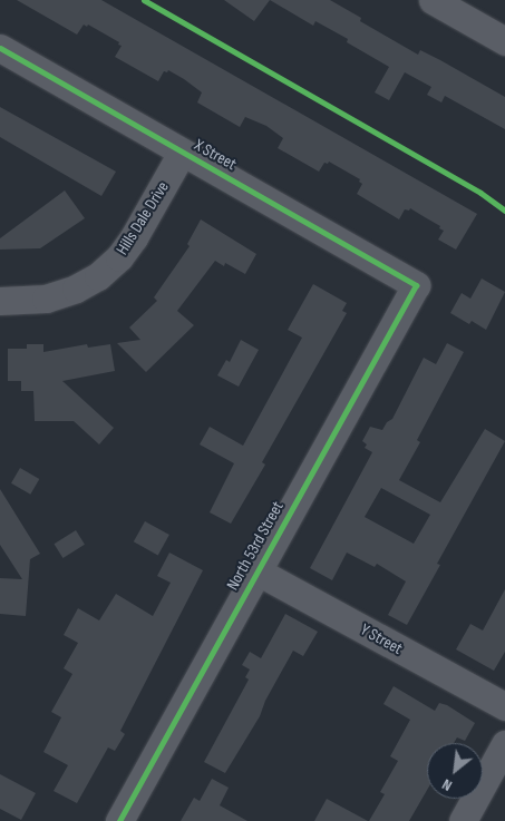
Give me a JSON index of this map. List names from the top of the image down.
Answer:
{
  "streets": {
    "street": [
      "X Street",
      "Hills Dale Drive",
      "North 53rd Street",
      "Y Street"
    ]
  },
  "crossings": [
    ["X Street", "Hills Dale Drive"],
    ["X Street", "North 53rd Street"],
    ["North 53rd Street", "Y Street"]
  ],
  "north": "bottom left"
}
